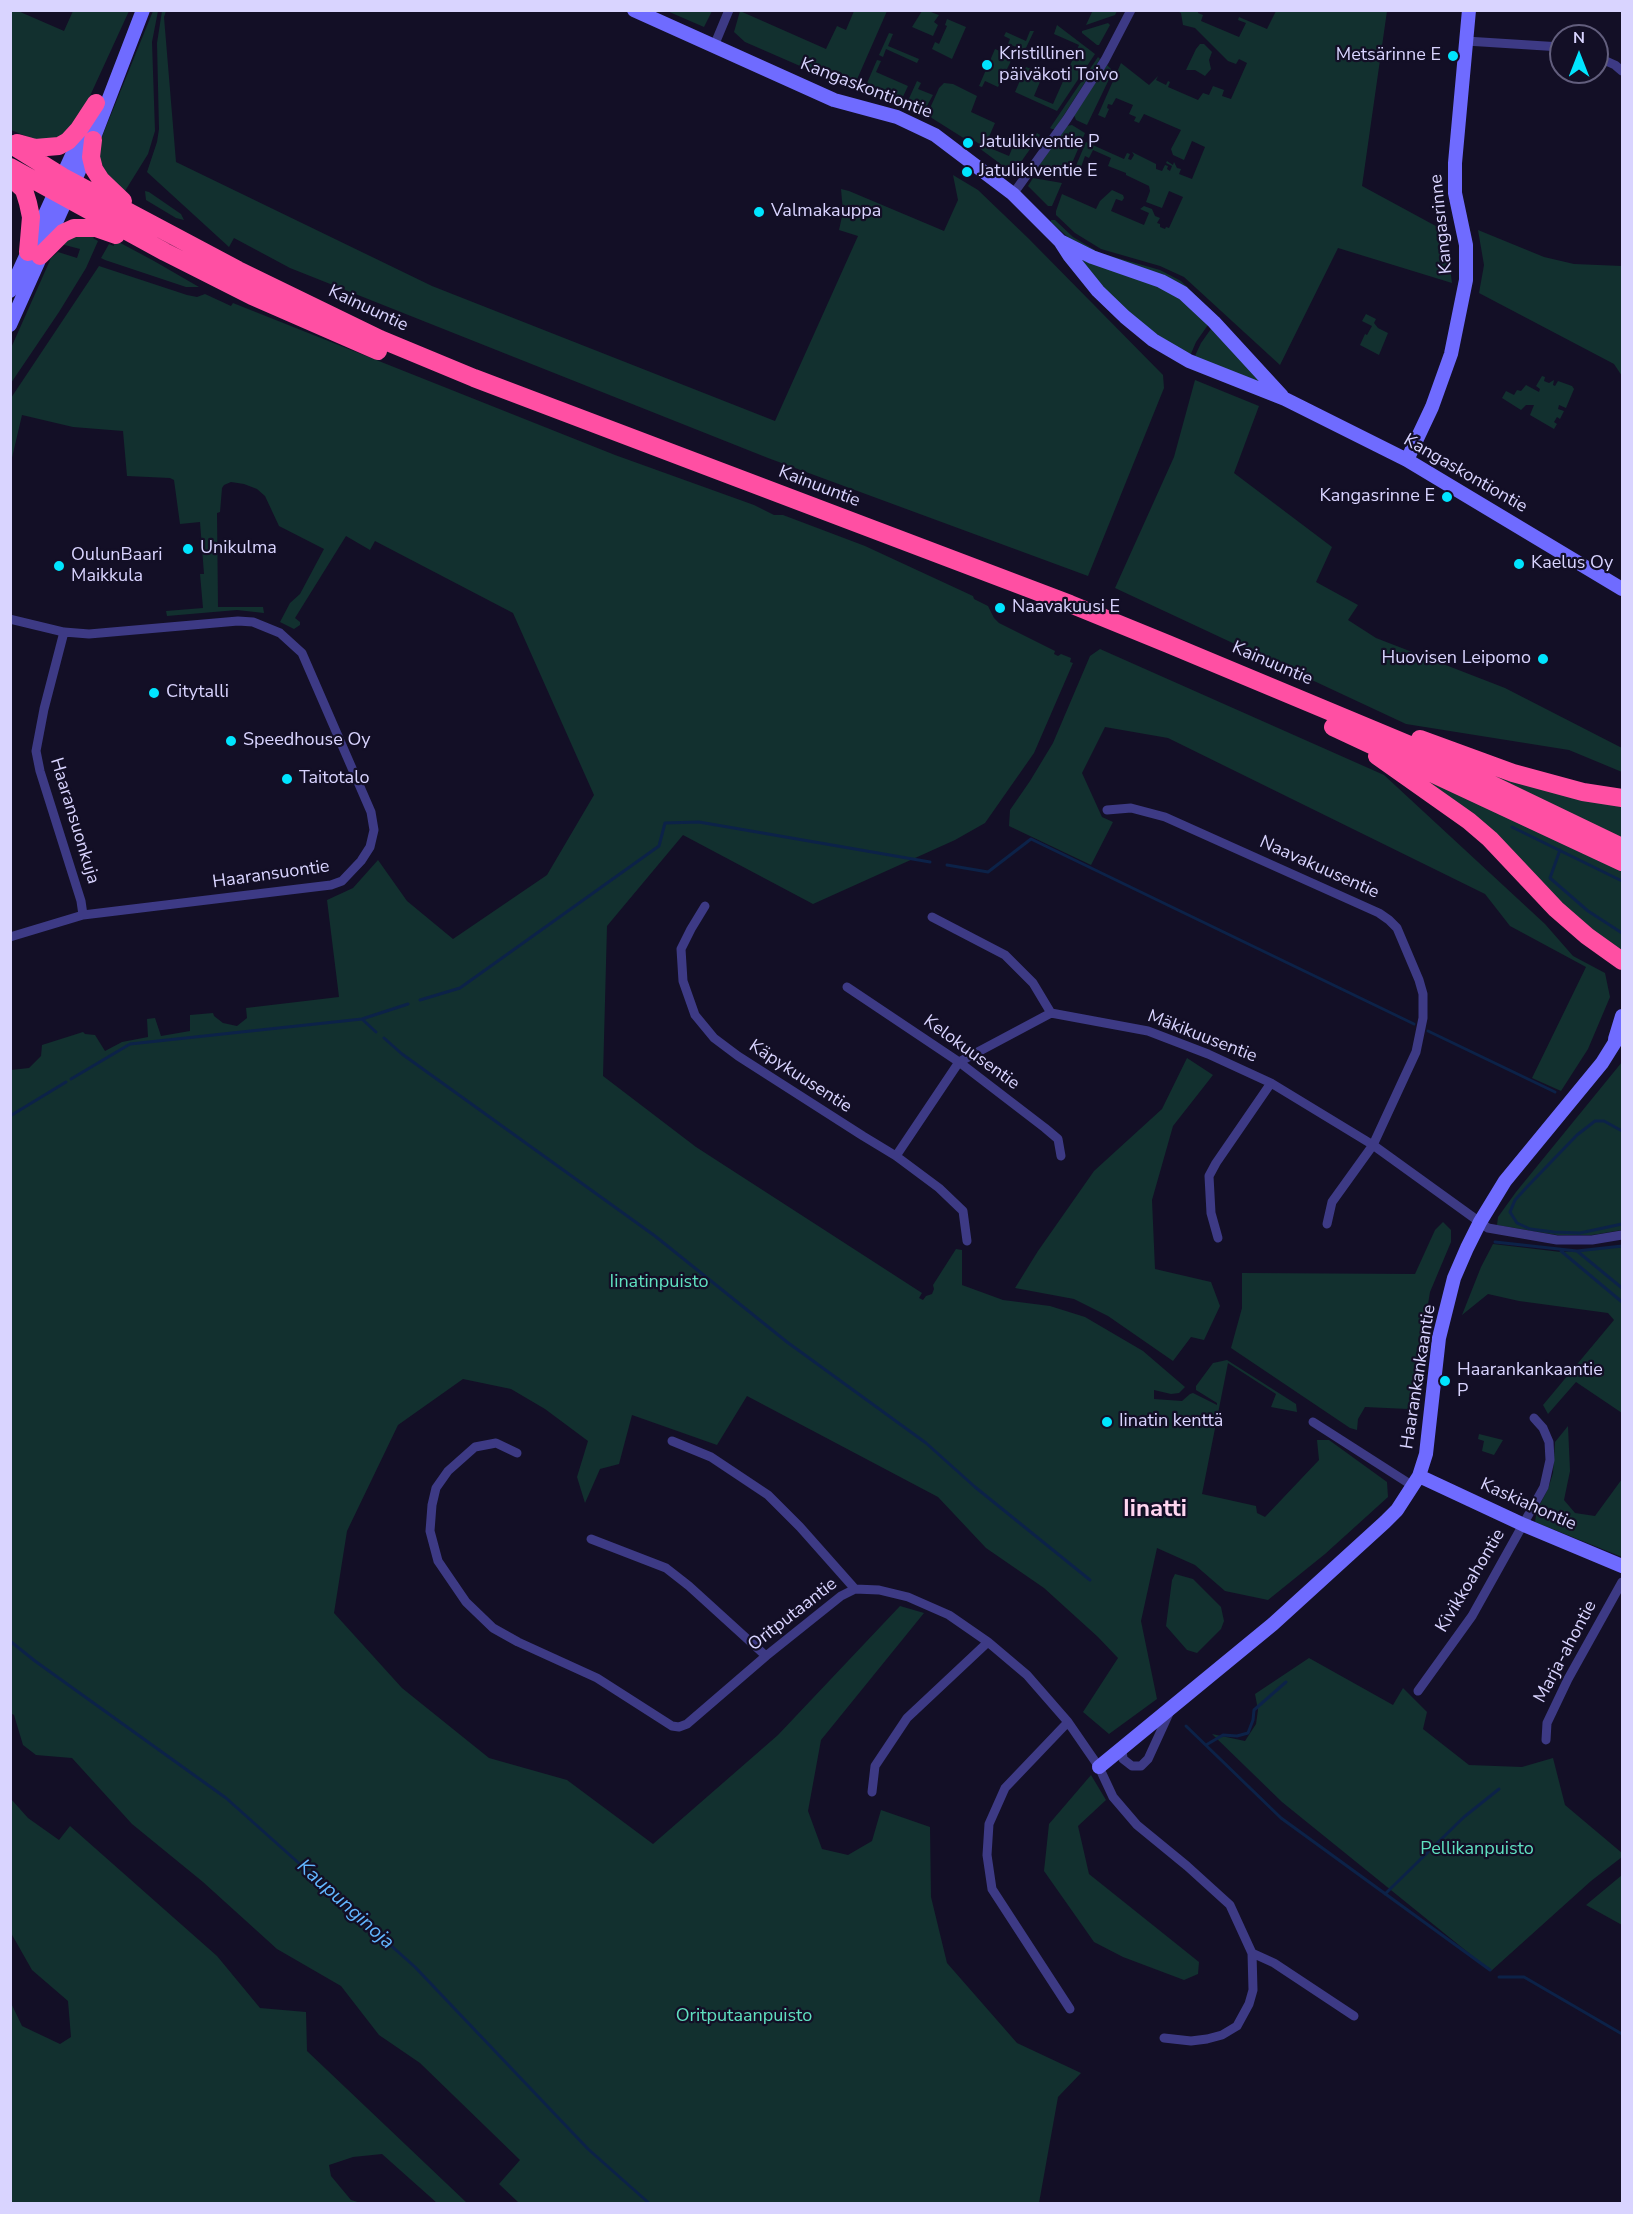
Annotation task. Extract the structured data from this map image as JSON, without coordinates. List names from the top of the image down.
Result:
{
  "streets": {
    "highway": ["Kainuuntie"],
    "street": [
      "Kangaskontiontie",
      "Kangasrinne",
      "Haaransuonkuja",
      "Naavakuusentie",
      "Haaransuontie",
      "Mäkikuusentie",
      "Kelokuusentie",
      "Käpykuusentie",
      "Haarankankaantie",
      "Kaskiahontie",
      "Kivikkoahontie",
      "Oritputaantie",
      "Marja-ahontie"
    ]
  },
  "crossings": [
    ["Kangaskontiontie", "Kangasrinne"],
    ["Haaransuonkuja", "Haaransuontie"],
    ["Naavakuusentie", "Mäkikuusentie"],
    ["Mäkikuusentie", "Haarankankaantie"],
    ["Haarankankaantie", "Kaskiahontie"],
    ["Haarankankaantie", "Oritputaantie"],
    ["Kaskiahontie", "Kivikkoahontie"]
  ],
  "districts": ["Iinatti"],
  "water": ["Kaupunginoja"],
  "parks": ["Iinatinpuisto", "Pellikanpuisto", "Oritputaanpuisto"],
  "places": [
    "Metsärinne E",
    "Kristillinen päiväkoti Toivo",
    "Jatulikiventie P",
    "Jatulikiventie E",
    "Valmakauppa",
    "Kangasrinne E",
    "Unikulma",
    "Kaelus Oy",
    "OulunBaari Maikkula",
    "Naavakuusi E",
    "Huovisen Leipomo",
    "Citytalli",
    "Speedhouse Oy",
    "Taitotalo",
    "Haarankankaantie P",
    "Iinatin kenttä"
  ],
  "north": "top"
}
